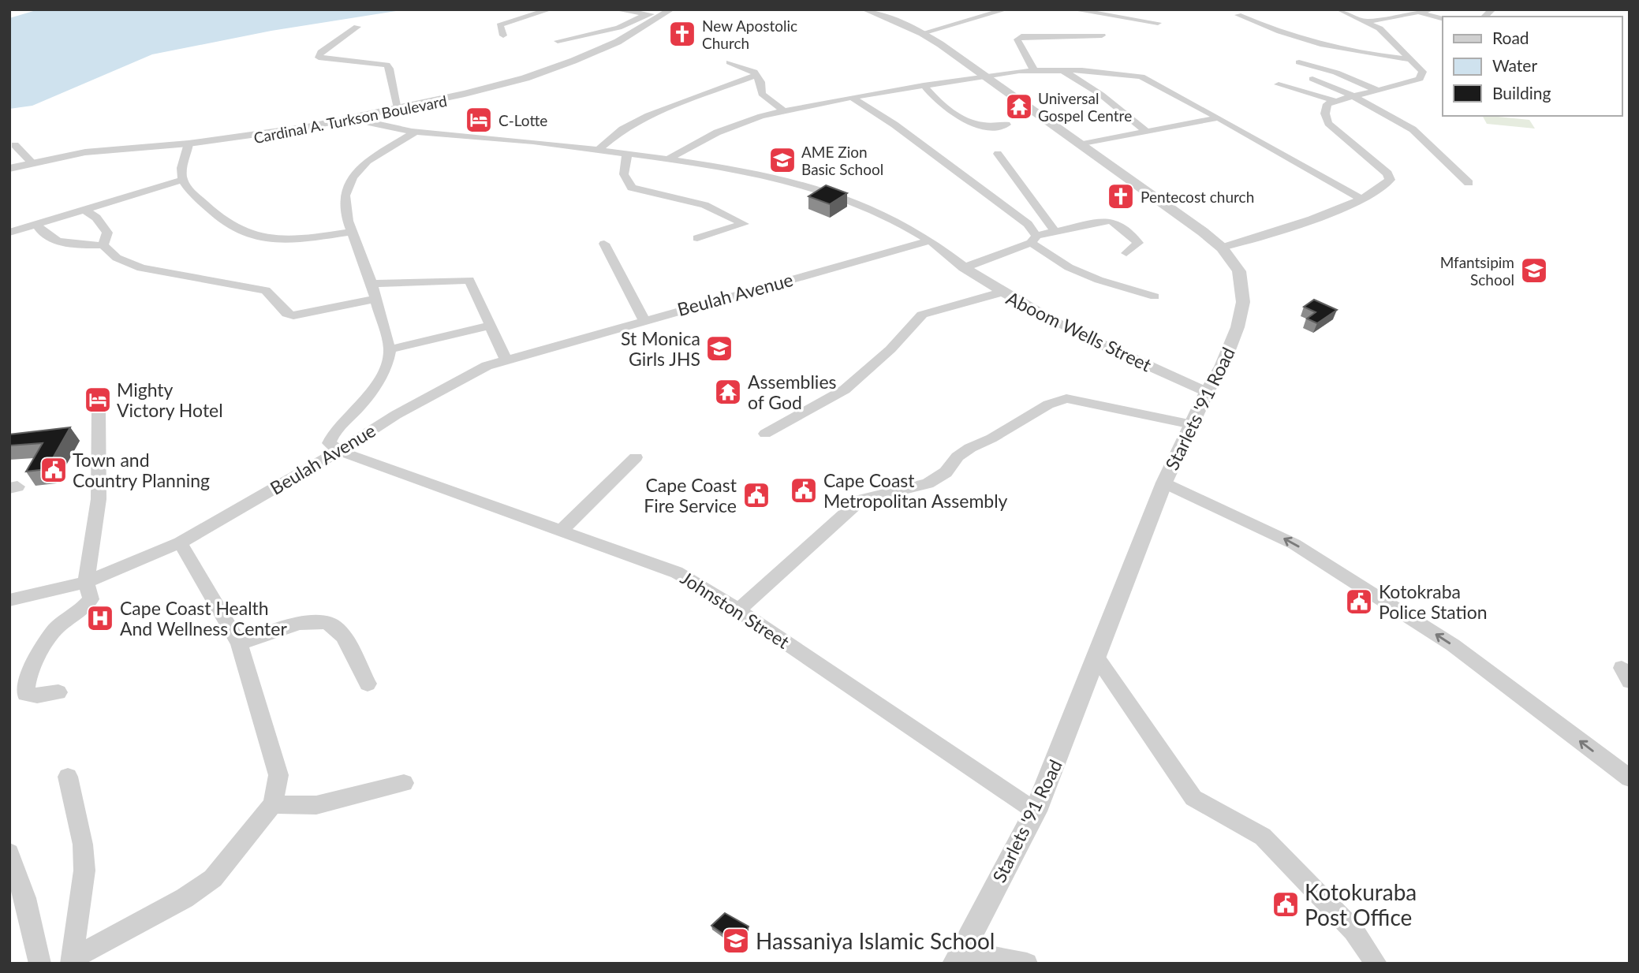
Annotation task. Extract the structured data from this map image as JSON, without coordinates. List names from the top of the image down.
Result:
{
  "streets": {
    "street": [
      "Cardinal A. Turkson Boulevard",
      "Beulah Avenue",
      "Aboom Wells Street",
      "Starlets '91 Road",
      "Johnston Street"
    ]
  },
  "crossings": [
    ["Beulah Avenue", "Aboom Wells Street"],
    ["Beulah Avenue", "Johnston Street"],
    ["Aboom Wells Street", "Starlets '91 Road"],
    ["Starlets '91 Road", "Johnston Street"]
  ],
  "places": {
    "church": ["New Apostolic Church", "Pentecost church"],
    "temple": ["Universal Gospel Centre", "Assemblies of God"],
    "hotel": ["C-Lotte", "Mighty Victory Hotel"],
    "school or university": [
      "AME Zion Basic School",
      "Mfantsipim School",
      "St Monica Girls JHS",
      "Hassaniya Islamic School"
    ],
    "public building": [
      "Town and Country Planning",
      "Cape Coast Metropolitan Assembly",
      "Cape Coast Fire Service",
      "Kotokraba Police Station",
      "Kotokuraba Post Office"
    ],
    "hospital": ["Cape Coast Health And Wellness Center"]
  },
  "legend": ["Road", "Water", "Building"]
}
